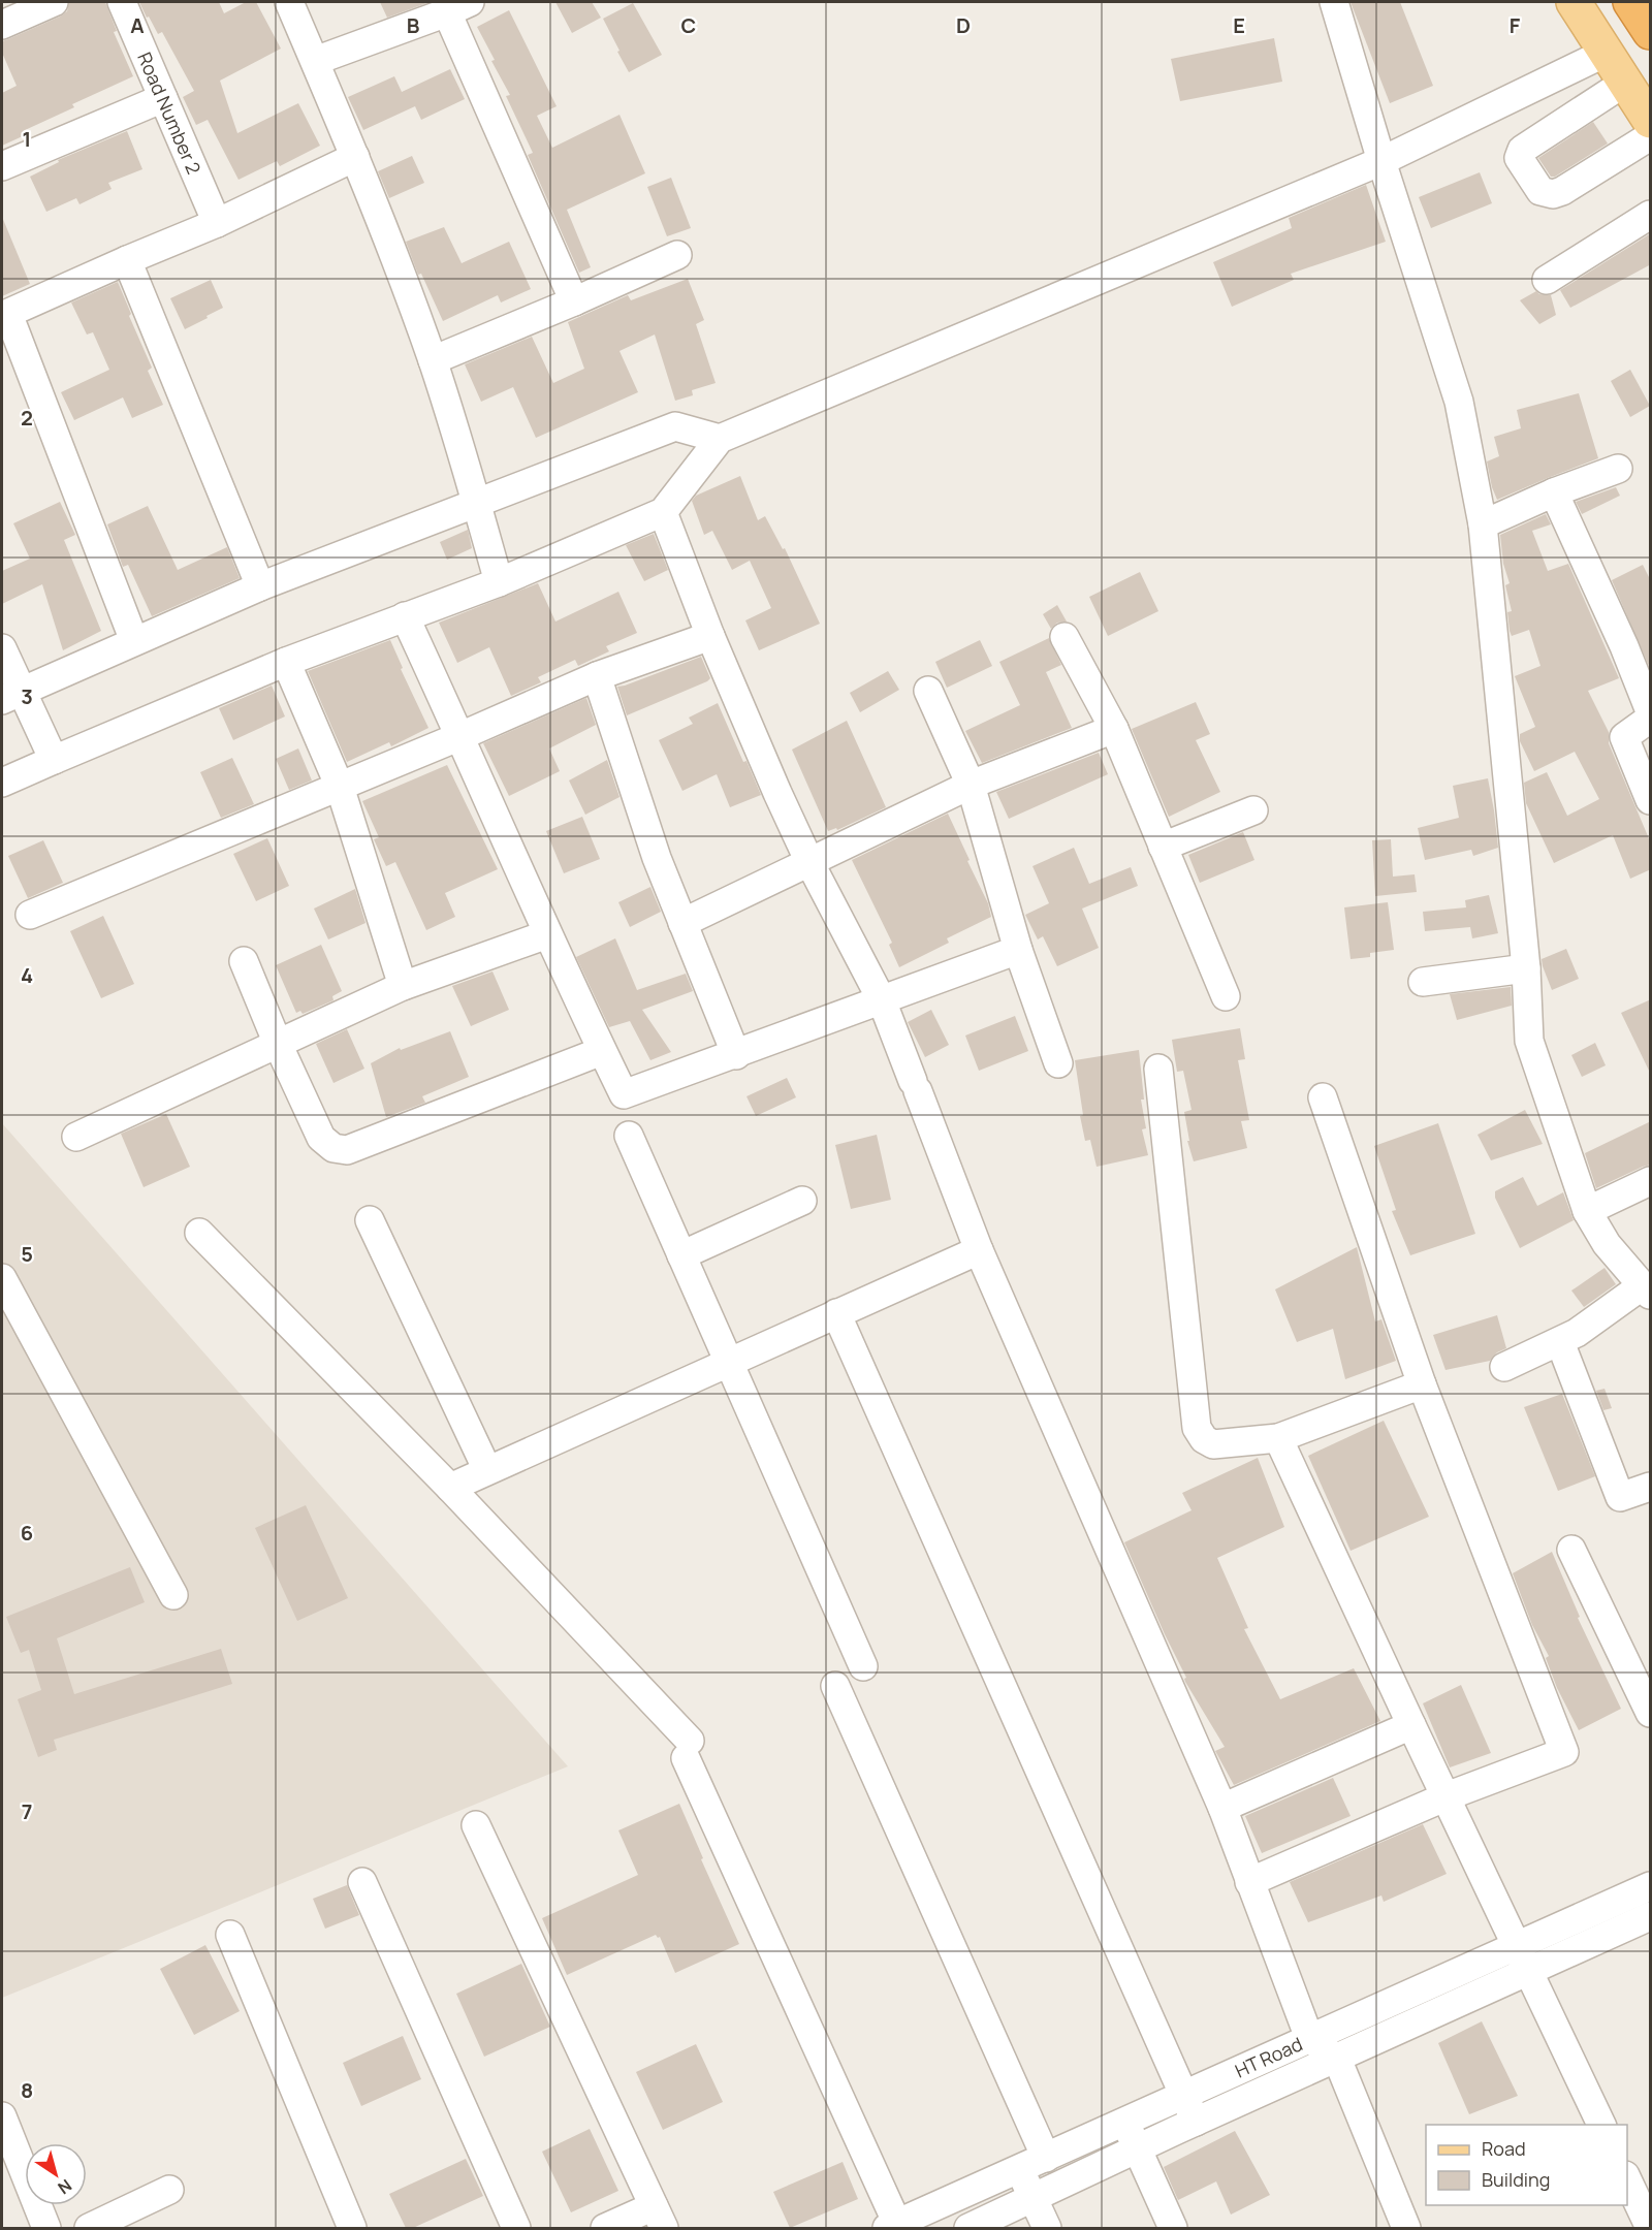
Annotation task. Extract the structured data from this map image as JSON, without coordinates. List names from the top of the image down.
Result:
{
  "streets": {
    "street": ["Road Number 2", "HT Road"]
  },
  "legend": ["Road", "Building"],
  "north": "bottom right",
  "grid": {
    "columns": [
      "A",
      "B",
      "C",
      "D",
      "E",
      "F"
    ],
    "rows": [
      "1",
      "2",
      "3",
      "4",
      "5",
      "6",
      "7",
      "8"
    ]
  }
}
